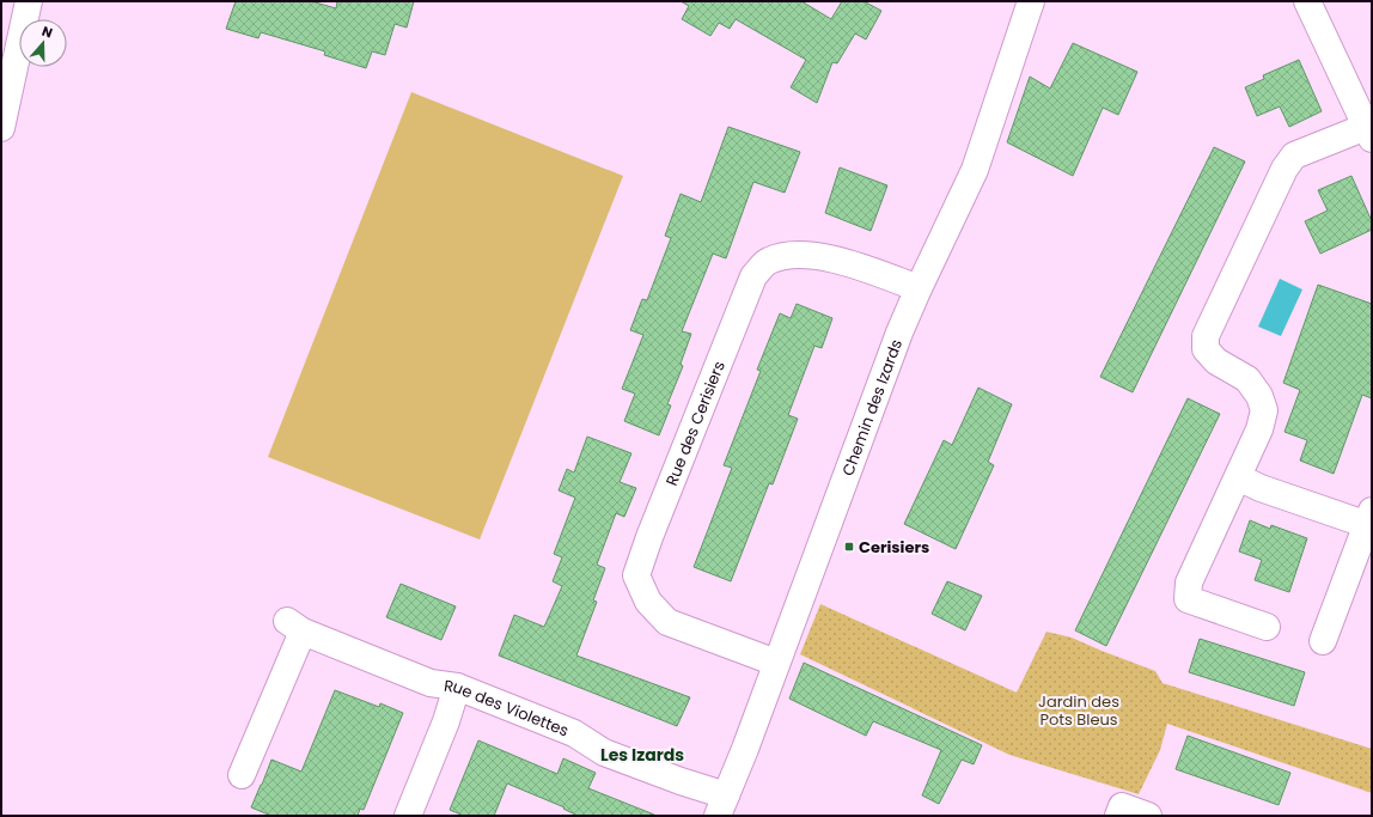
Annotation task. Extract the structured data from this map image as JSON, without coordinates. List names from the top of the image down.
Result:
{
  "streets": {
    "street": ["Chemin des Izards", "Rue des Cerisiers", "Rue des Violettes"]
  },
  "crossings": [
    ["Chemin des Izards", "Rue des Cerisiers"],
    ["Chemin des Izards", "Rue des Violettes"]
  ],
  "districts": ["Les Izards"],
  "parks": ["Jardin des Pots Bleus"],
  "places": {
    "transit": ["Cerisiers"]
  },
  "north": "top"
}
